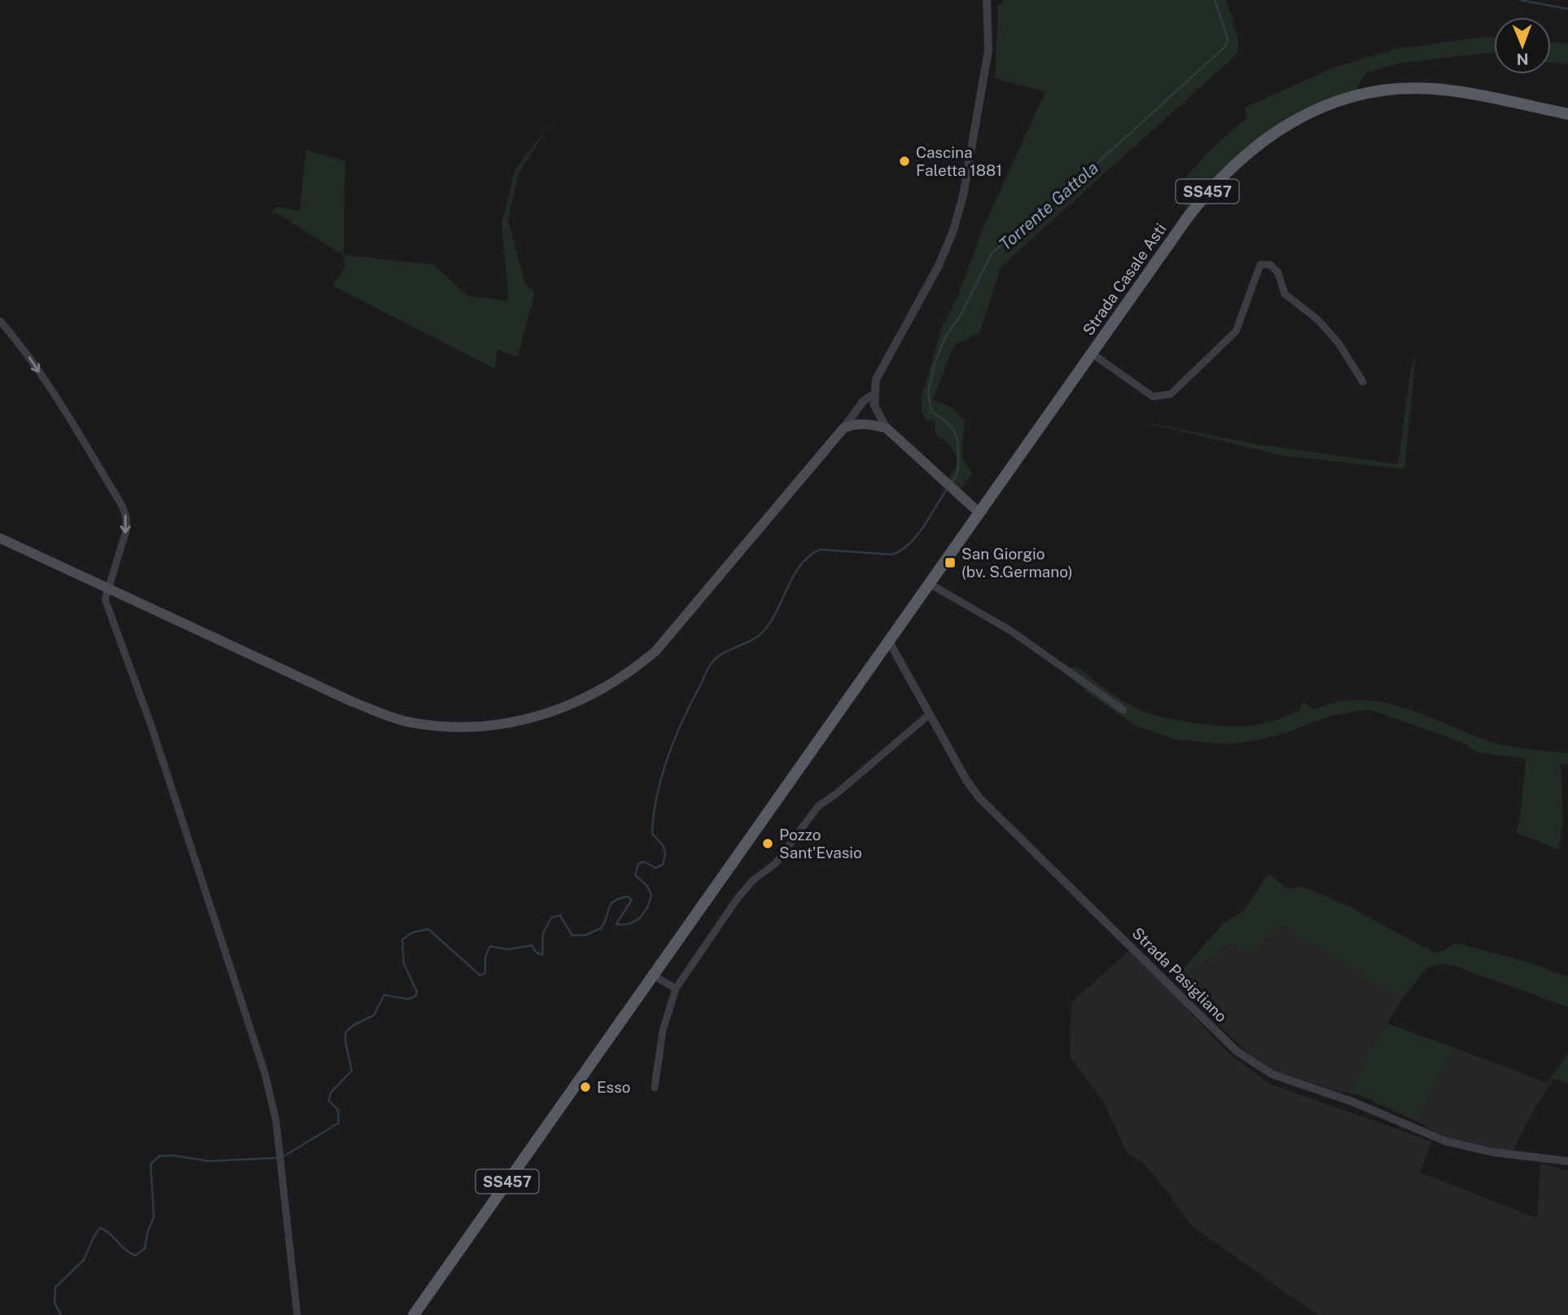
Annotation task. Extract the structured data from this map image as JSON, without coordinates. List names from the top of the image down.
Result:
{
  "streets": {
    "main road": ["SS457", "Strada Casale Asti"],
    "street": ["Strada Pasigliano"]
  },
  "crossings": [
    ["SS457", "Strada Casale Asti"],
    ["SS457", "Strada Pasigliano"]
  ],
  "water": ["Torrente Gattola"],
  "places": {
    "other": ["Cascina Faletta 1881", "Pozzo Sant'Evasio", "Esso"],
    "transit": ["San Giorgio (bv. S.Germano)"]
  },
  "north": "bottom"
}
